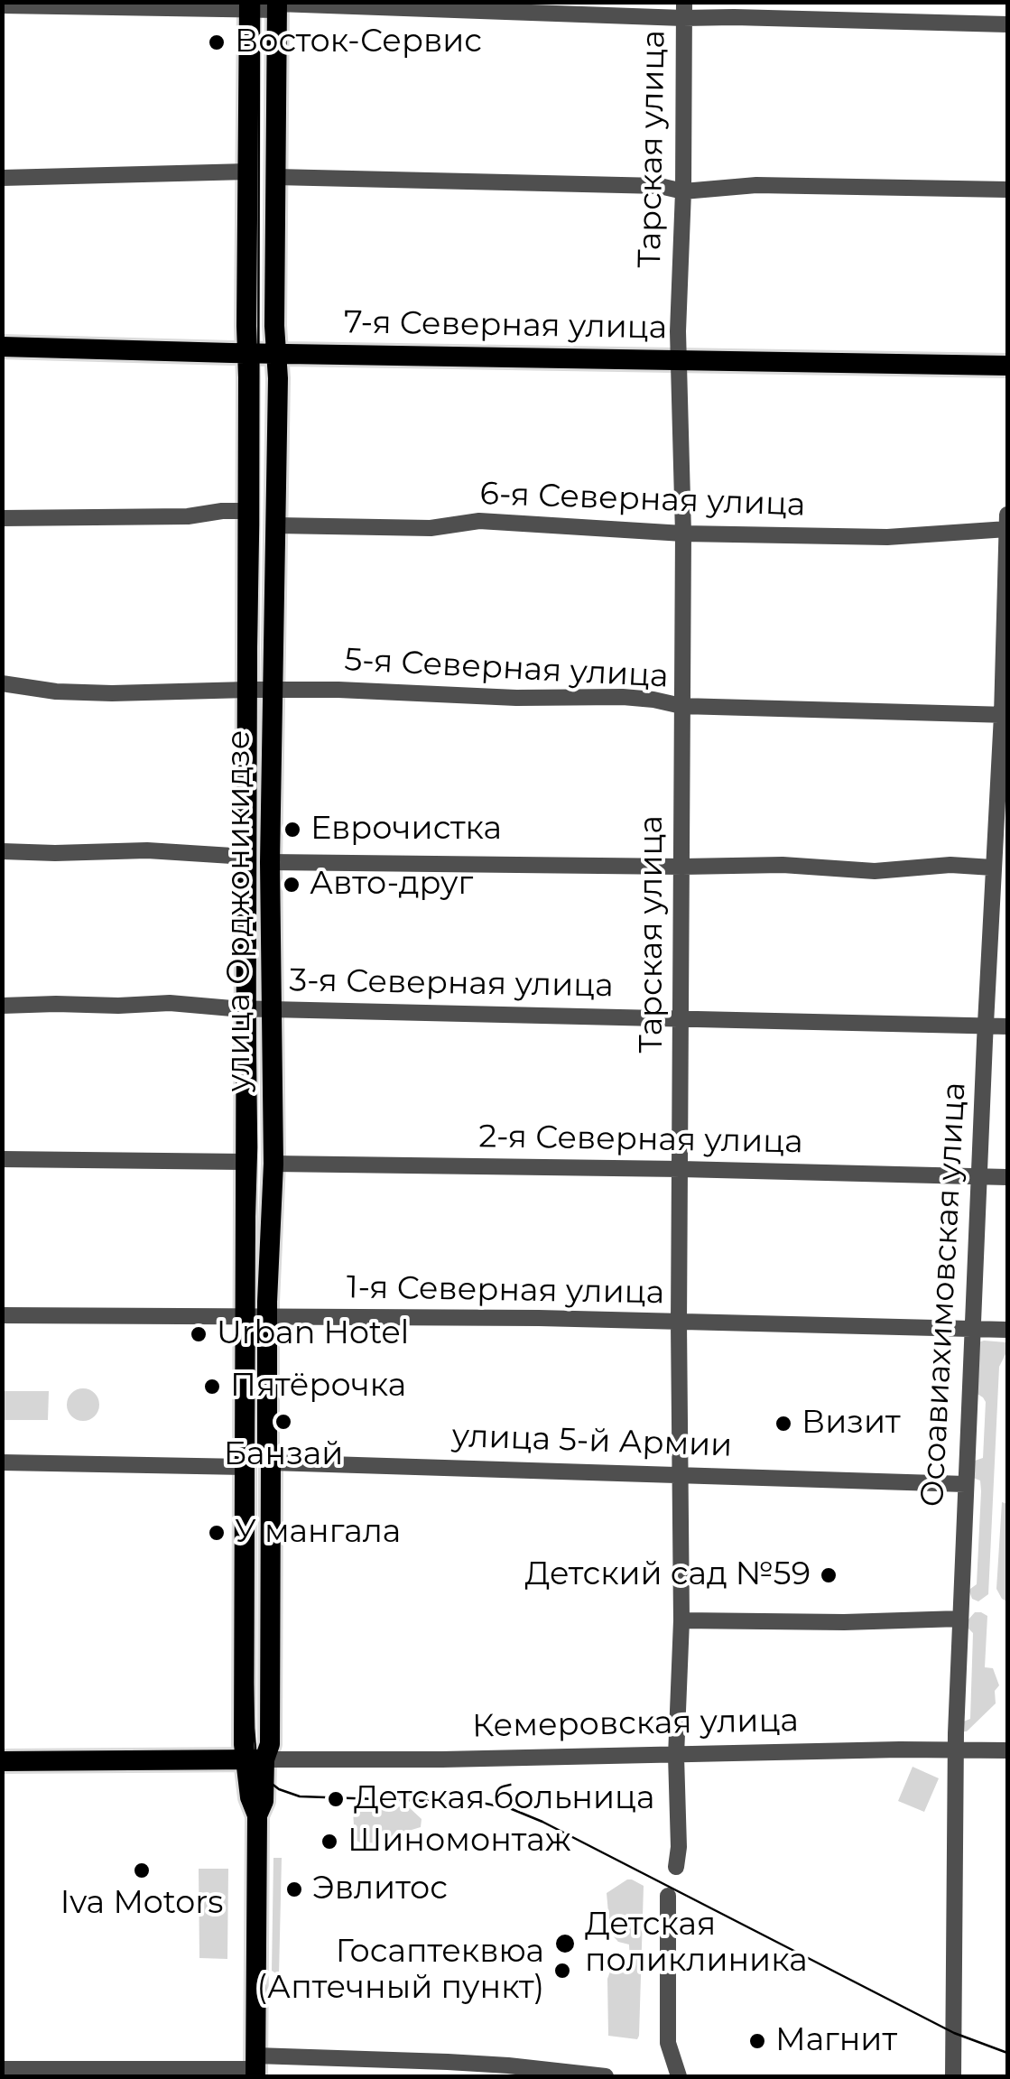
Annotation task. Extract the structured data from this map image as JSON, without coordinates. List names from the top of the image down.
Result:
{
  "streets": {
    "main road": ["7-я Северная улица", "улица Орджоникидзе", "Кемеровская улица"],
    "street": [
      "Тарская улица",
      "6-я Северная улица",
      "5-я Северная улица",
      "3-я Северная улица",
      "2-я Северная улица",
      "1-я Северная улица",
      "Осоавиахимовская улица",
      "улица 5-й Армии"
    ]
  },
  "crossings": [
    ["Тарская улица", "7-я Северная улица"],
    ["Тарская улица", "6-я Северная улица"],
    ["Тарская улица", "5-я Северная улица"],
    ["Тарская улица", "3-я Северная улица"],
    ["Тарская улица", "2-я Северная улица"],
    ["Тарская улица", "1-я Северная улица"],
    ["Тарская улица", "улица 5-й Армии"],
    ["Тарская улица", "Кемеровская улица"],
    ["7-я Северная улица", "улица Орджоникидзе"],
    ["6-я Северная улица", "улица Орджоникидзе"],
    ["6-я Северная улица", "Осоавиахимовская улица"],
    ["5-я Северная улица", "улица Орджоникидзе"],
    ["5-я Северная улица", "Осоавиахимовская улица"],
    ["улица Орджоникидзе", "3-я Северная улица"],
    ["улица Орджоникидзе", "2-я Северная улица"],
    ["улица Орджоникидзе", "1-я Северная улица"],
    ["улица Орджоникидзе", "улица 5-й Армии"],
    ["улица Орджоникидзе", "Кемеровская улица"],
    ["3-я Северная улица", "Осоавиахимовская улица"],
    ["2-я Северная улица", "Осоавиахимовская улица"],
    ["1-я Северная улица", "Осоавиахимовская улица"],
    ["Осоавиахимовская улица", "улица 5-й Армии"],
    ["Осоавиахимовская улица", "Кемеровская улица"]
  ],
  "places": [
    "Восток-Сервис",
    "Еврочистка",
    "Авто-друг",
    "Urban Hotel",
    "Пятёрочка",
    "Банзай",
    "Визит",
    "У мангала",
    "Детский сад №59",
    "Детская больница",
    "Шиномонтаж",
    "Iva Motors",
    "Эвлитос",
    "Детская поликлиника",
    "Госаптеквюа (Аптечный пункт)",
    "Магнит"
  ]
}
